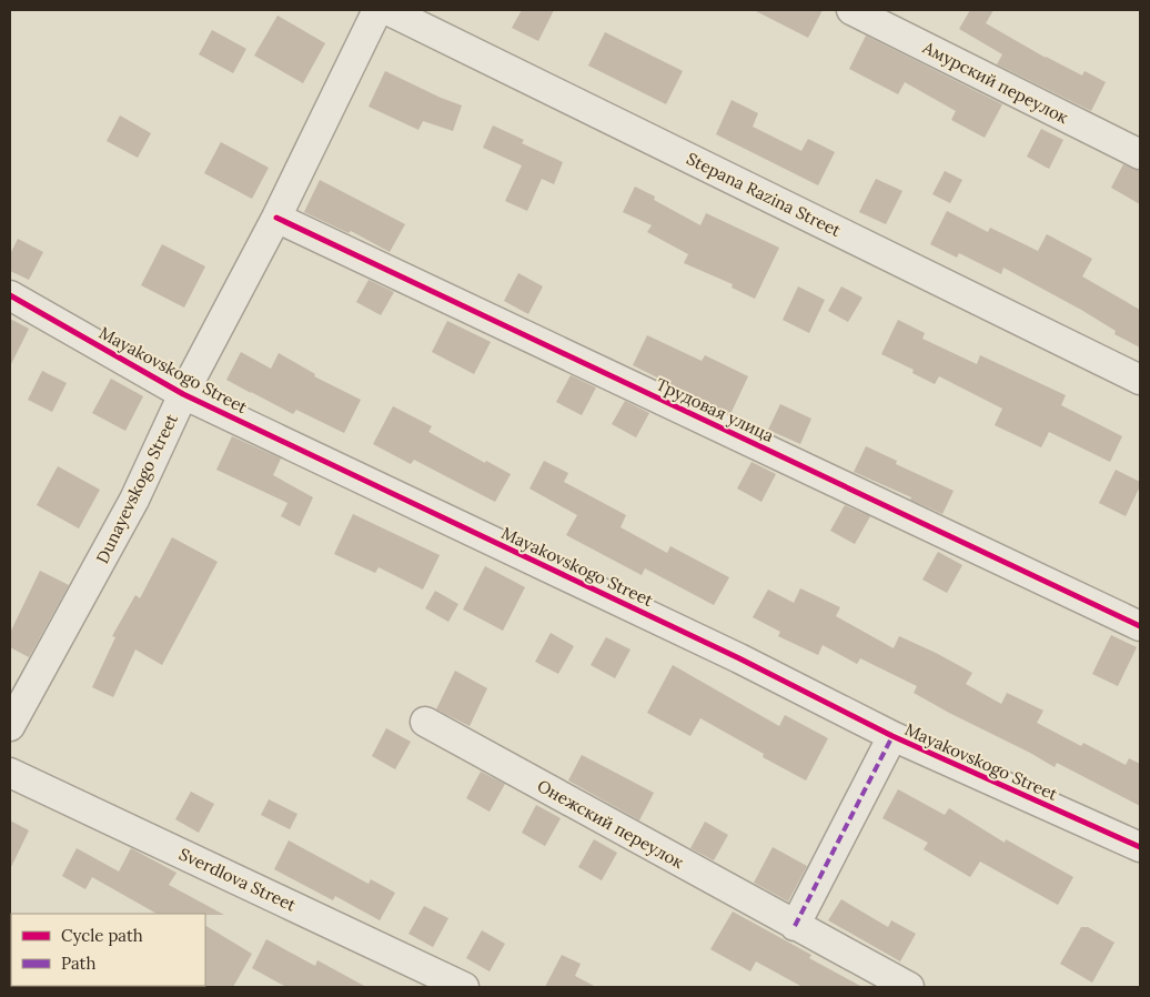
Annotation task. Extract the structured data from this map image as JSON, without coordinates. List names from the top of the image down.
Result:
{
  "streets": {
    "street": [
      "Амурский переулок",
      "Stepana Razina Street",
      "Mayakovskogo Street",
      "Трудовая улица",
      "Dunayevskogo Street",
      "Онежский переулок",
      "Sverdlova Street"
    ]
  },
  "crossings": [
    ["Mayakovskogo Street", "Dunayevskogo Street"],
    ["Трудовая улица", "Dunayevskogo Street"]
  ],
  "legend": ["Cycle path", "Path"]
}
